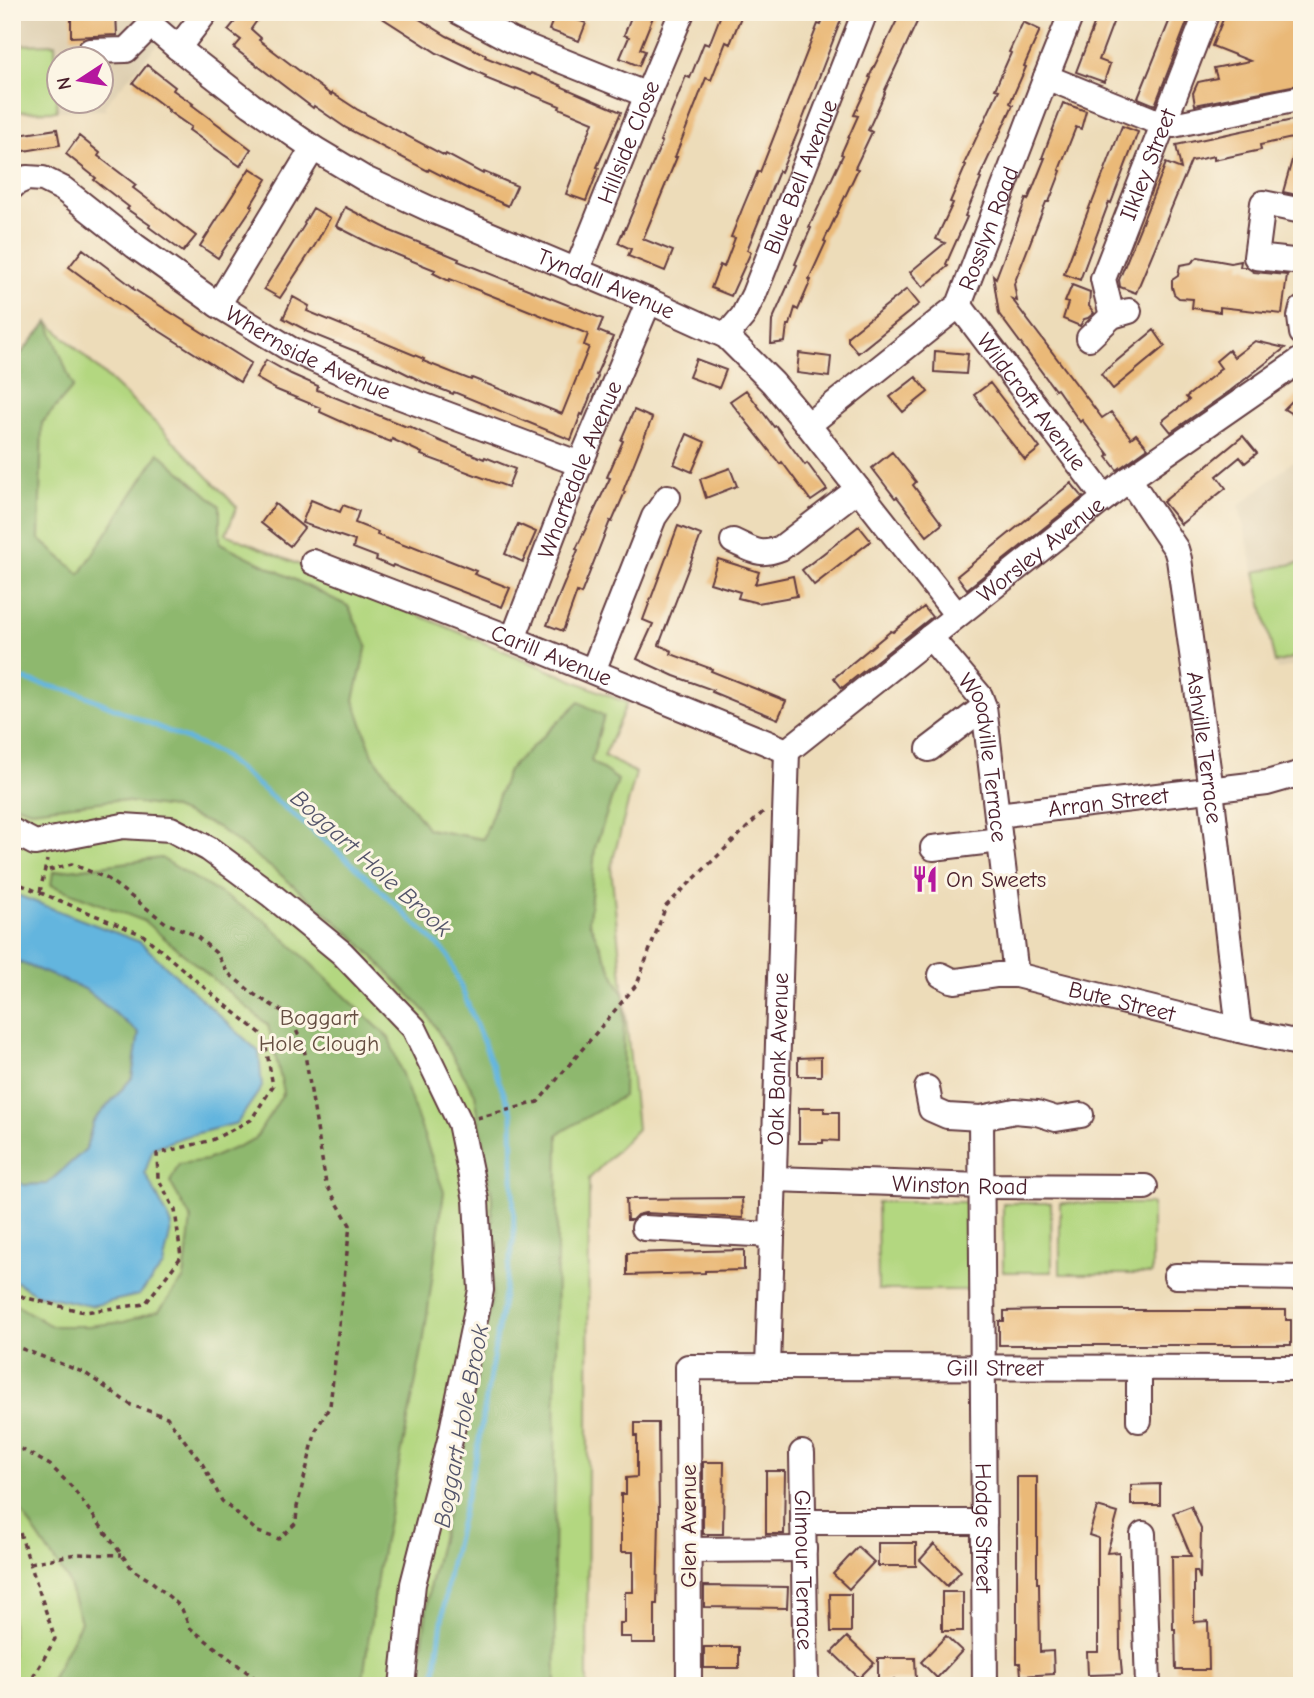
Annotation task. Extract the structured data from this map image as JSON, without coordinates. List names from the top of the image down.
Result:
{
  "streets": {
    "street": [
      "Hillside Close",
      "Ilkley Street",
      "Blue Bell Avenue",
      "Rosslyn Road",
      "Tyndall Avenue",
      "Whernside Avenue",
      "Wildcroft Avenue",
      "Wharfedale Avenue",
      "Worsley Avenue",
      "Carill Avenue",
      "Ashville Terrace",
      "Woodville Terrace",
      "Arran Street",
      "Bute Street",
      "Oak Bank Avenue",
      "Winston Road",
      "Gill Street",
      "Glen Avenue",
      "Hodge Street",
      "Gilmour Terrace"
    ]
  },
  "crossings": [
    ["Hillside Close", "Tyndall Avenue"],
    ["Blue Bell Avenue", "Tyndall Avenue"],
    ["Rosslyn Road", "Tyndall Avenue"],
    ["Rosslyn Road", "Wildcroft Avenue"],
    ["Tyndall Avenue", "Wharfedale Avenue"],
    ["Tyndall Avenue", "Worsley Avenue"],
    ["Whernside Avenue", "Wharfedale Avenue"],
    ["Wildcroft Avenue", "Worsley Avenue"],
    ["Wharfedale Avenue", "Carill Avenue"],
    ["Worsley Avenue", "Carill Avenue"],
    ["Worsley Avenue", "Ashville Terrace"],
    ["Worsley Avenue", "Woodville Terrace"],
    ["Worsley Avenue", "Oak Bank Avenue"],
    ["Carill Avenue", "Oak Bank Avenue"],
    ["Ashville Terrace", "Arran Street"],
    ["Ashville Terrace", "Bute Street"],
    ["Woodville Terrace", "Arran Street"],
    ["Woodville Terrace", "Bute Street"],
    ["Oak Bank Avenue", "Winston Road"],
    ["Oak Bank Avenue", "Gill Street"],
    ["Winston Road", "Hodge Street"],
    ["Gill Street", "Glen Avenue"],
    ["Gill Street", "Hodge Street"]
  ],
  "water": ["Boggart Hole Brook"],
  "parks": ["Boggart Hole Clough"],
  "places": {
    "restaurant": ["On Sweets"]
  },
  "north": "left"
}
